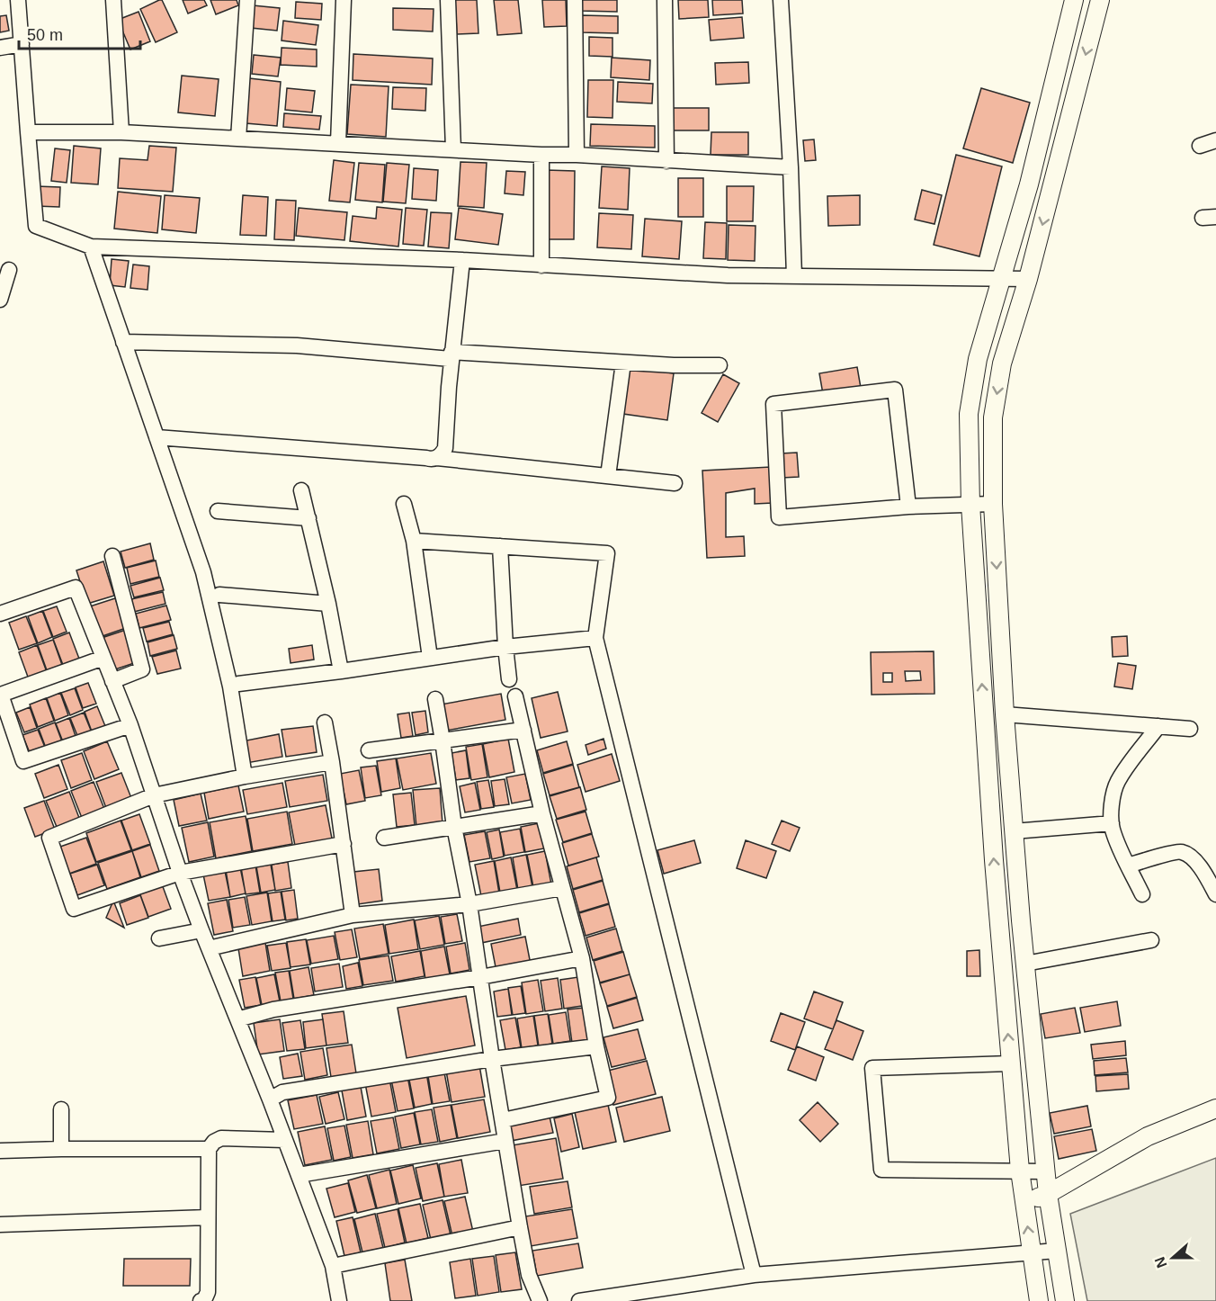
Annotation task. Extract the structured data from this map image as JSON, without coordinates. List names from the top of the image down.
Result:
{
  "scale_bar": "50 m",
  "north": "left"
}
